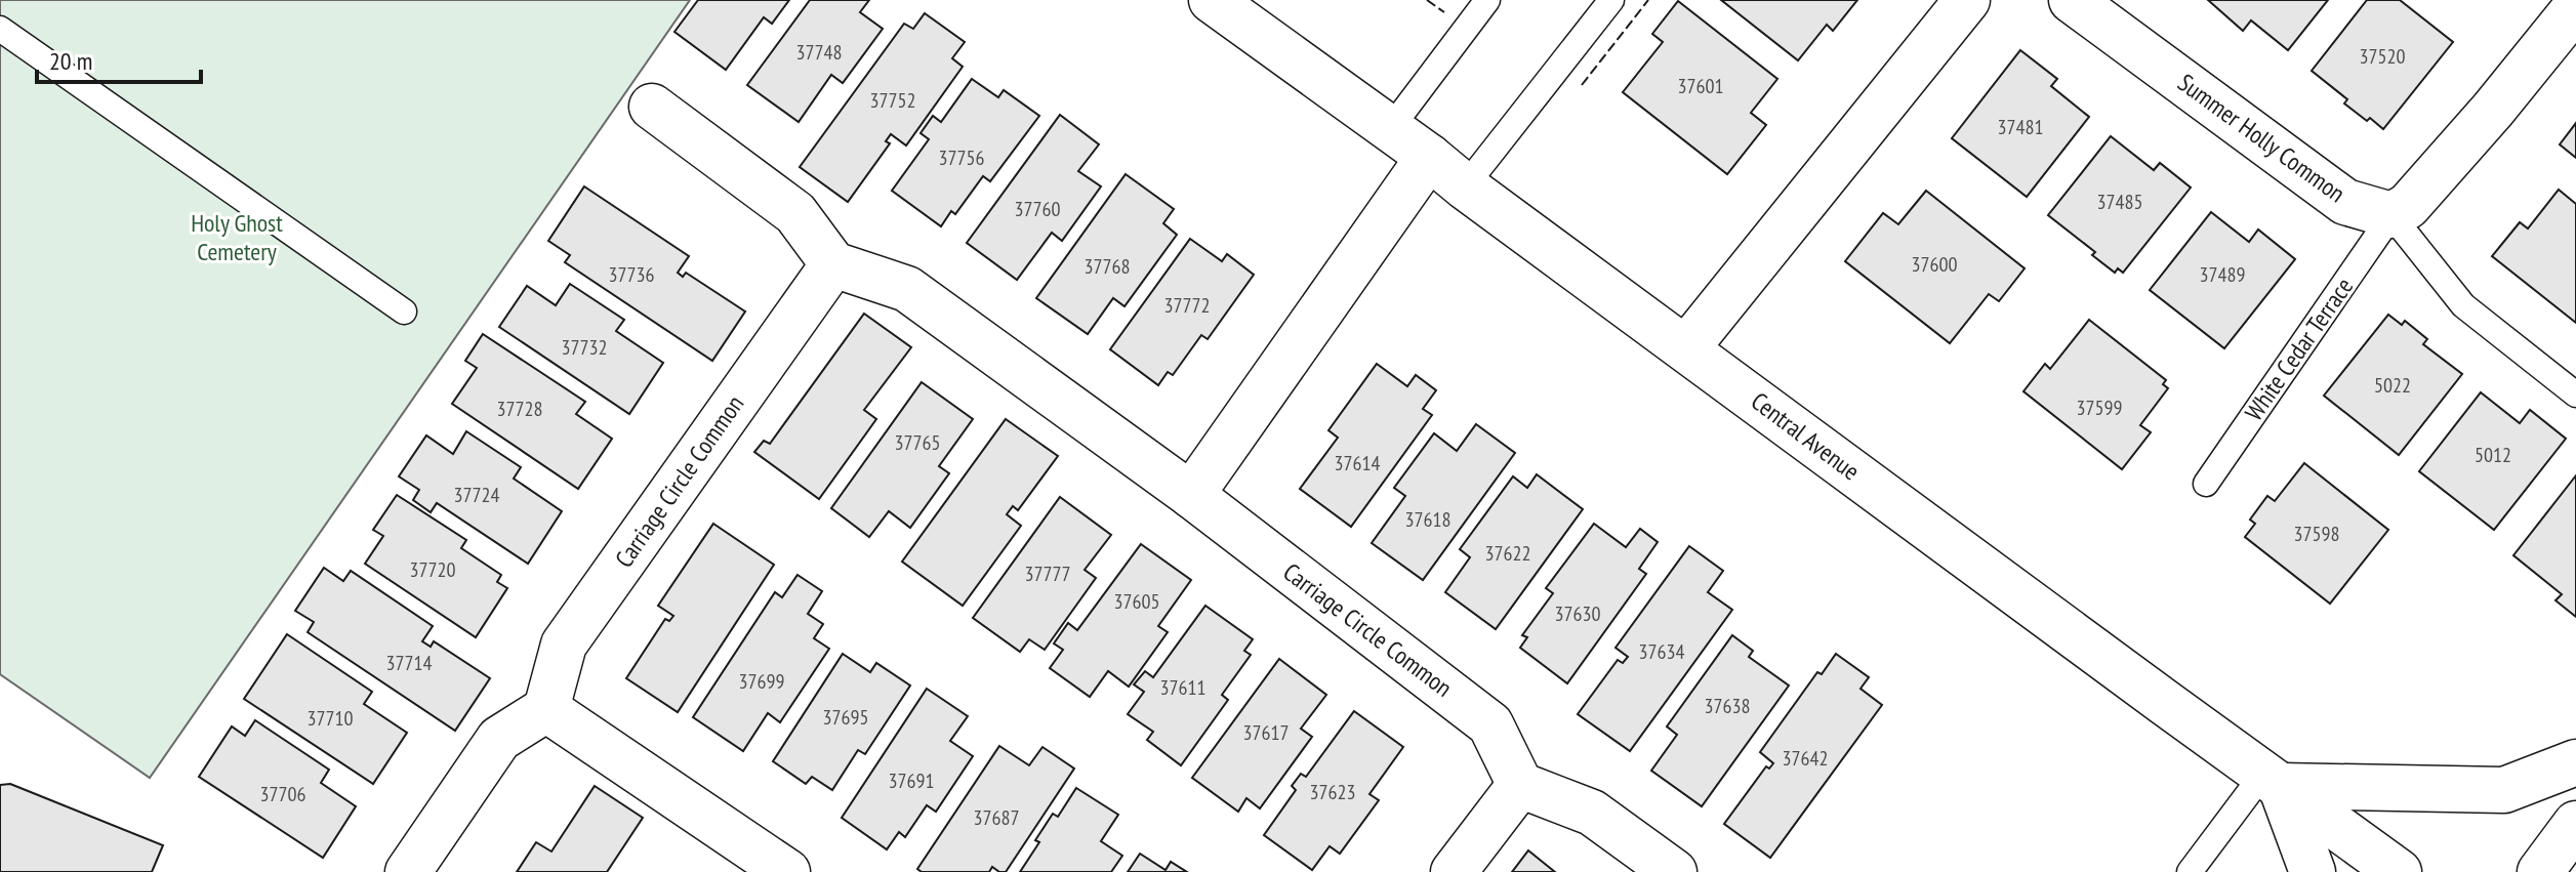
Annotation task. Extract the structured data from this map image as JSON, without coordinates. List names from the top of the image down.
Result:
{
  "streets": {
    "street": ["Summer Holly Common", "Central Avenue", "Carriage Circle Common"],
    "lane": ["White Cedar Terrace"]
  },
  "crossings": [
    ["Summer Holly Common", "White Cedar Terrace"]
  ],
  "parks": ["Holy Ghost Cemetery"],
  "house_numbers": [
    "37748",
    "37520",
    "37601",
    "37752",
    "37481",
    "37756",
    "37485",
    "37760",
    "37600",
    "37768",
    "37736",
    "37489",
    "37772",
    "37732",
    "5022",
    "37599",
    "37728",
    "37765",
    "5012",
    "37614",
    "37724",
    "37618",
    "37598",
    "37622",
    "37720",
    "37777",
    "37605",
    "37630",
    "37634",
    "37714",
    "37699",
    "37611",
    "37638",
    "37695",
    "37710",
    "37617",
    "37642",
    "37691",
    "37623",
    "37706",
    "37687"
  ],
  "scale_bar": "20 m"
}
